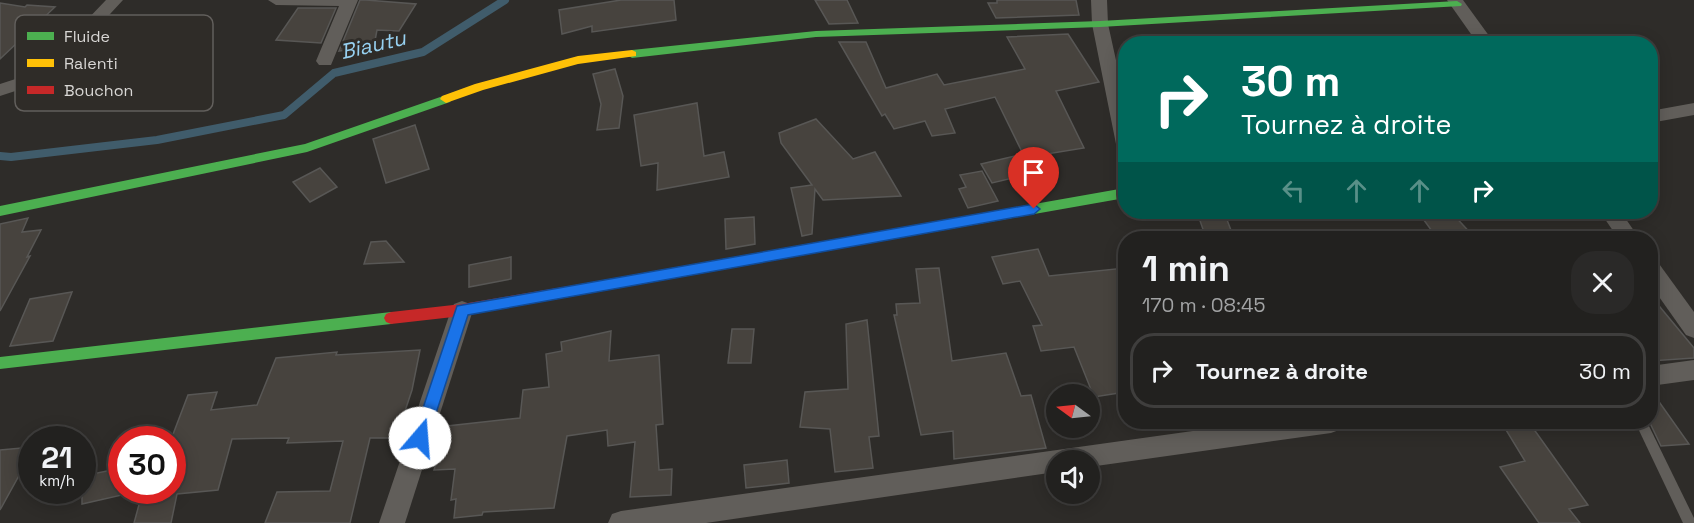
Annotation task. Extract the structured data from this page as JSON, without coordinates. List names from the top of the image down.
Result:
{
  "water": ["Biautu"],
  "legend": ["Fluide", "Ralenti", "Bouchon"],
  "north": "left",
  "page": {
    "turn": ["30 m", "Tournez à droite"],
    "heading": ["1 min", "170 m · 08:45"],
    "list": [
      {
        "name": "Tournez à droite",
        "value": "30 m"
      }
    ],
    "speed": "21 km/h",
    "limit": "30"
  }
}
